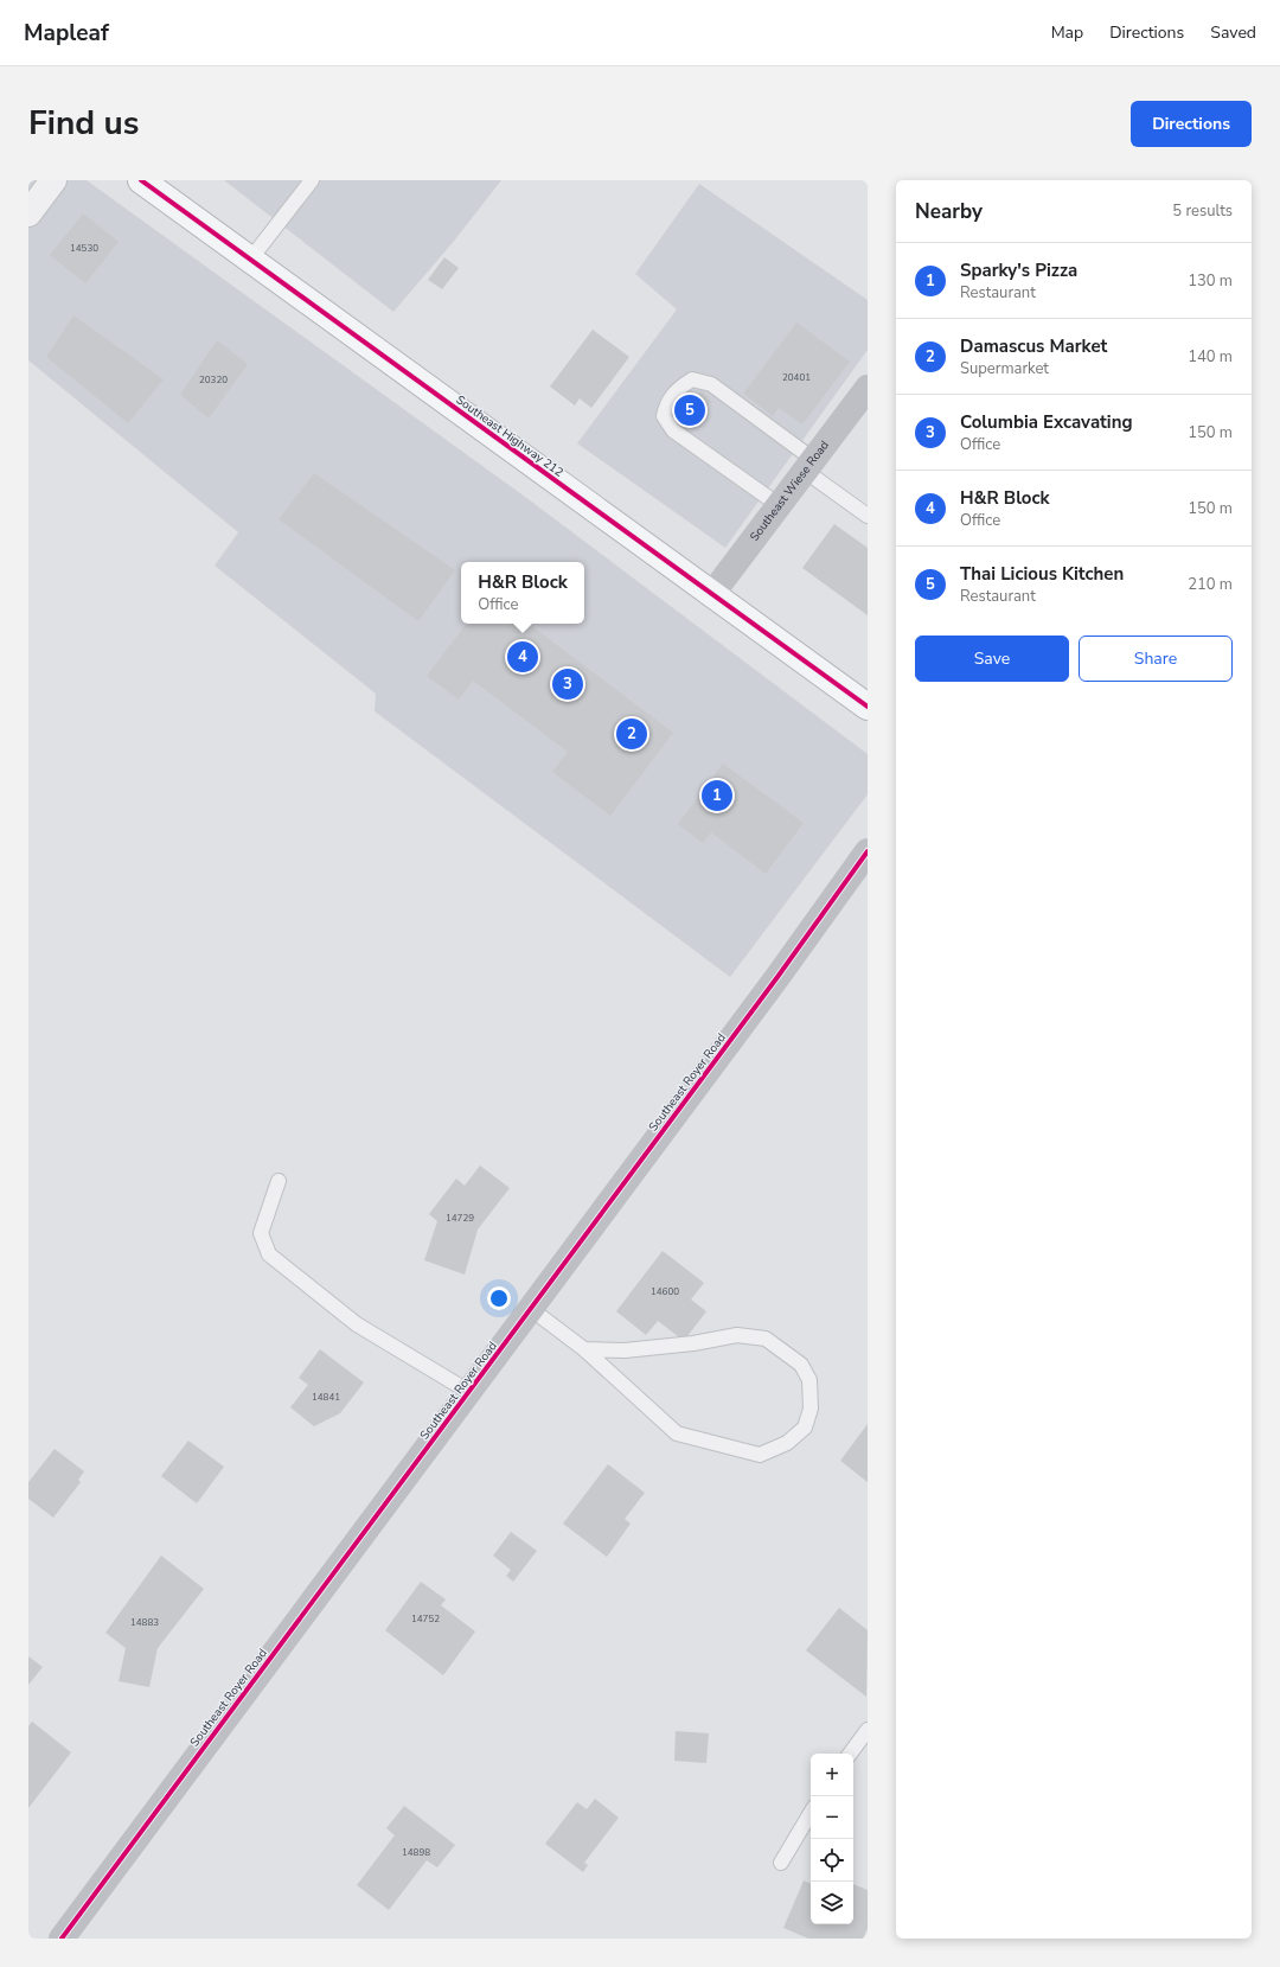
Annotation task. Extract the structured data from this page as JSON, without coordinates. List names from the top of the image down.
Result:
{
  "streets": {
    "highway": ["Southeast Highway 212"],
    "street": ["Southeast Wiese Road", "Southeast Royer Road"]
  },
  "crossings": [
    ["Southeast Highway 212", "Southeast Wiese Road"]
  ],
  "house_numbers": [
    "14530",
    "20401",
    "20320",
    "14729",
    "14600",
    "14841",
    "14752",
    "14883",
    "14898"
  ],
  "page": {
    "header": "Mapleaf",
    "nav": ["Map", "Directions", "Saved"],
    "title": "Find us",
    "buttons": [
      "Directions",
      ["Save", "Share"]
    ],
    "heading": ["Nearby", "5 results"],
    "list": [
      {
        "mark": "1",
        "name": "Sparky's Pizza",
        "note": "Restaurant",
        "value": "130 m"
      },
      {
        "mark": "2",
        "name": "Damascus Market",
        "note": "Supermarket",
        "value": "140 m"
      },
      {
        "mark": "3",
        "name": "Columbia Excavating",
        "note": "Office",
        "value": "150 m"
      },
      {
        "mark": "4",
        "name": "H&R Block",
        "note": "Office",
        "value": "150 m"
      },
      {
        "mark": "5",
        "name": "Thai Licious Kitchen",
        "note": "Restaurant",
        "value": "210 m"
      }
    ],
    "pins": [
      "5",
      "4",
      "3",
      "2",
      "1"
    ],
    "popup": ["H&R Block", "Office"],
    "map_buttons": ["+", "−"]
  }
}
